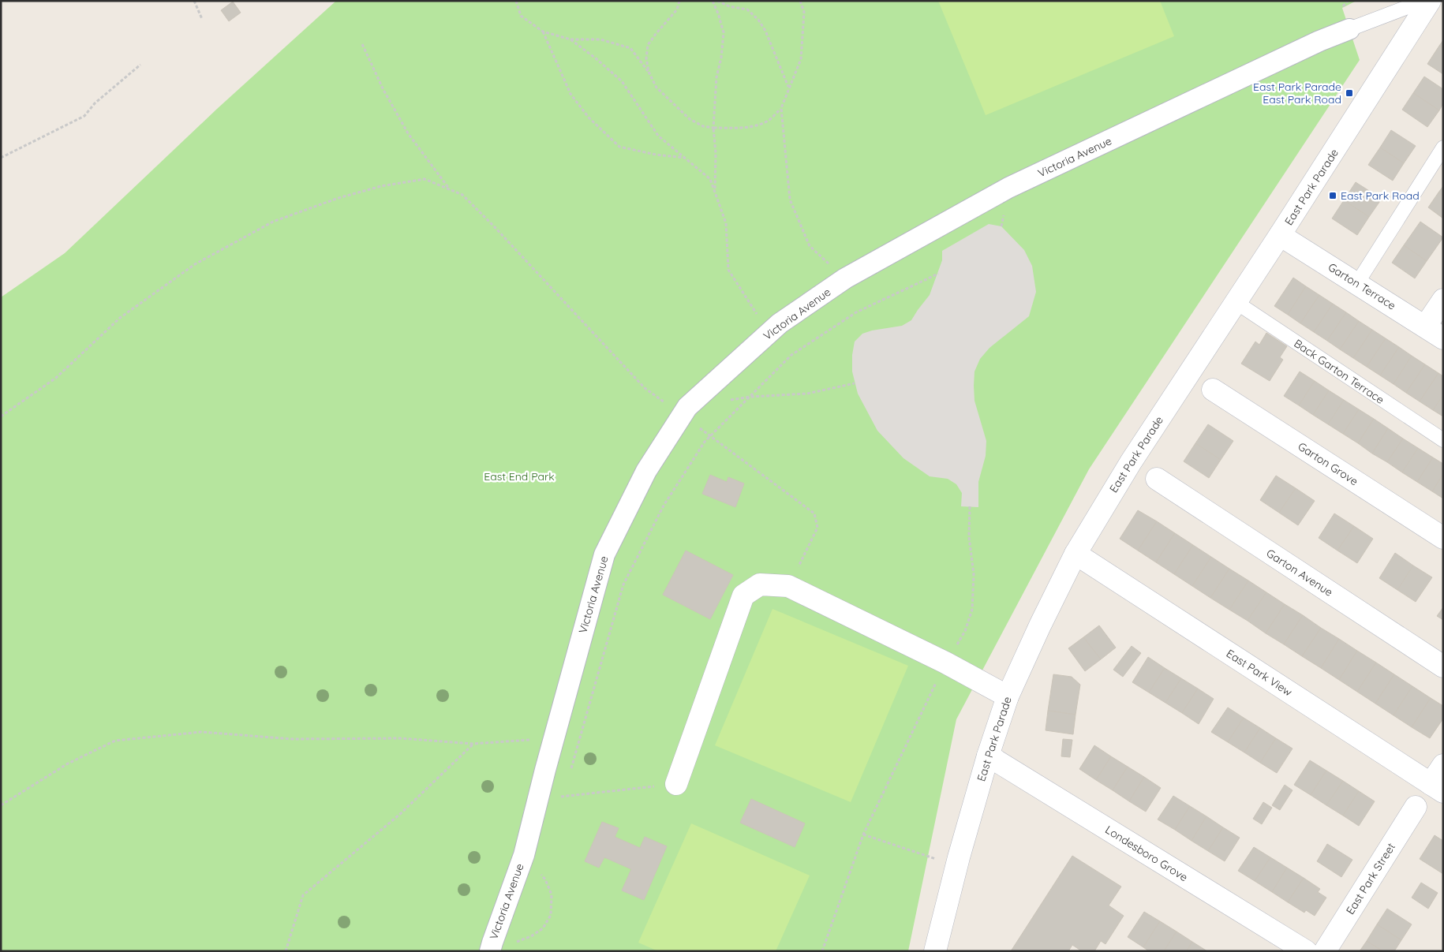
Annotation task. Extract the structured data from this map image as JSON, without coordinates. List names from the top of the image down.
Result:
{
  "streets": {
    "street": [
      "Victoria Avenue",
      "East Park Parade",
      "Garton Terrace",
      "Garton Grove",
      "Garton Avenue",
      "East Park View",
      "Londesboro Grove",
      "East Park Street"
    ],
    "lane": ["Back Garton Terrace"]
  },
  "crossings": [
    ["East Park Parade", "Garton Terrace"],
    ["East Park Parade", "Back Garton Terrace"],
    ["East Park Parade", "East Park View"],
    ["East Park Parade", "Londesboro Grove"]
  ],
  "parks": ["East End Park"],
  "places": {
    "transit": ["East Park Parade East Park Road", "East Park Road"]
  }
}
